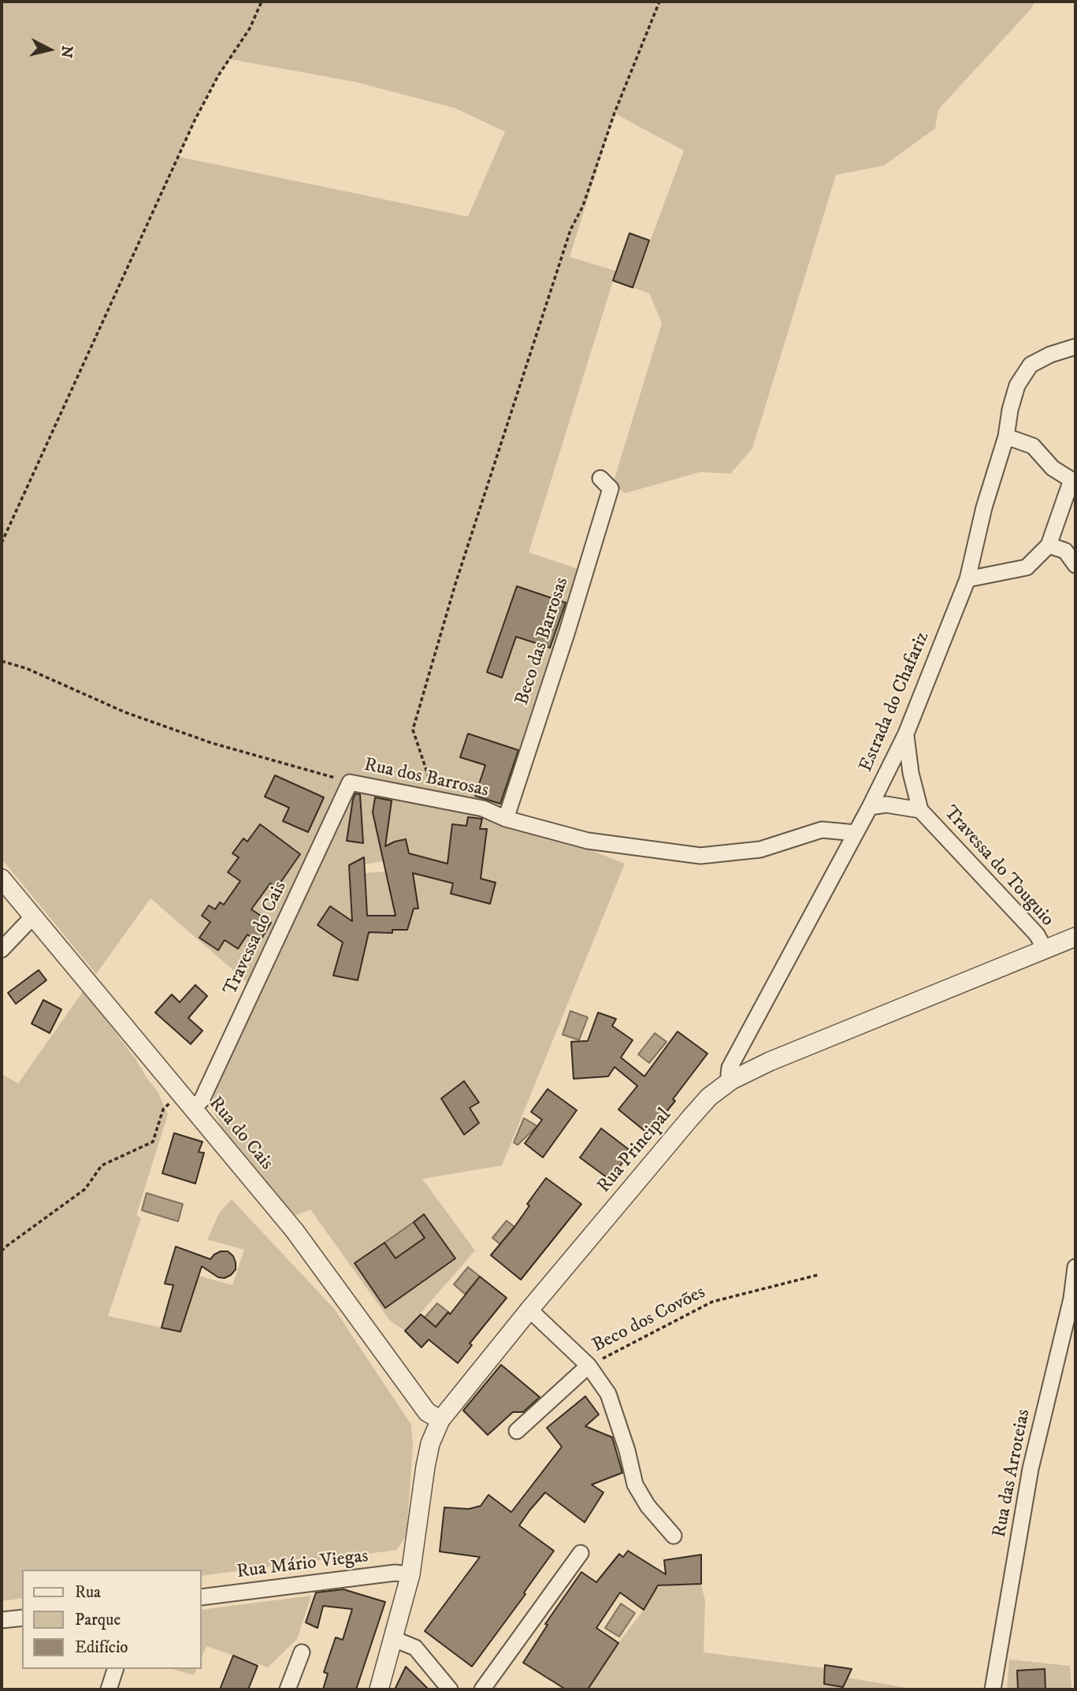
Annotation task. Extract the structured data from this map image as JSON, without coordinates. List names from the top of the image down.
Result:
{
  "streets": {
    "street": [
      "Beco das Barrosas",
      "Estrada do Chafariz",
      "Rua dos Barrosas",
      "Travessa do Touguio",
      "Travessa do Cais",
      "Rua do Cais",
      "Rua Principal",
      "Rua das Arroteias",
      "Rua Mário Viegas"
    ],
    "path": ["Beco dos Covões"]
  },
  "crossings": [
    ["Beco das Barrosas", "Rua dos Barrosas"],
    ["Estrada do Chafariz", "Rua dos Barrosas"],
    ["Estrada do Chafariz", "Travessa do Touguio"],
    ["Estrada do Chafariz", "Rua Principal"],
    ["Rua dos Barrosas", "Travessa do Cais"],
    ["Travessa do Touguio", "Rua Principal"],
    ["Travessa do Cais", "Rua do Cais"],
    ["Rua do Cais", "Rua Principal"],
    ["Rua Principal", "Rua Mário Viegas"]
  ],
  "legend": ["Rua", "Parque", "Edifício"],
  "north": "right"
}
